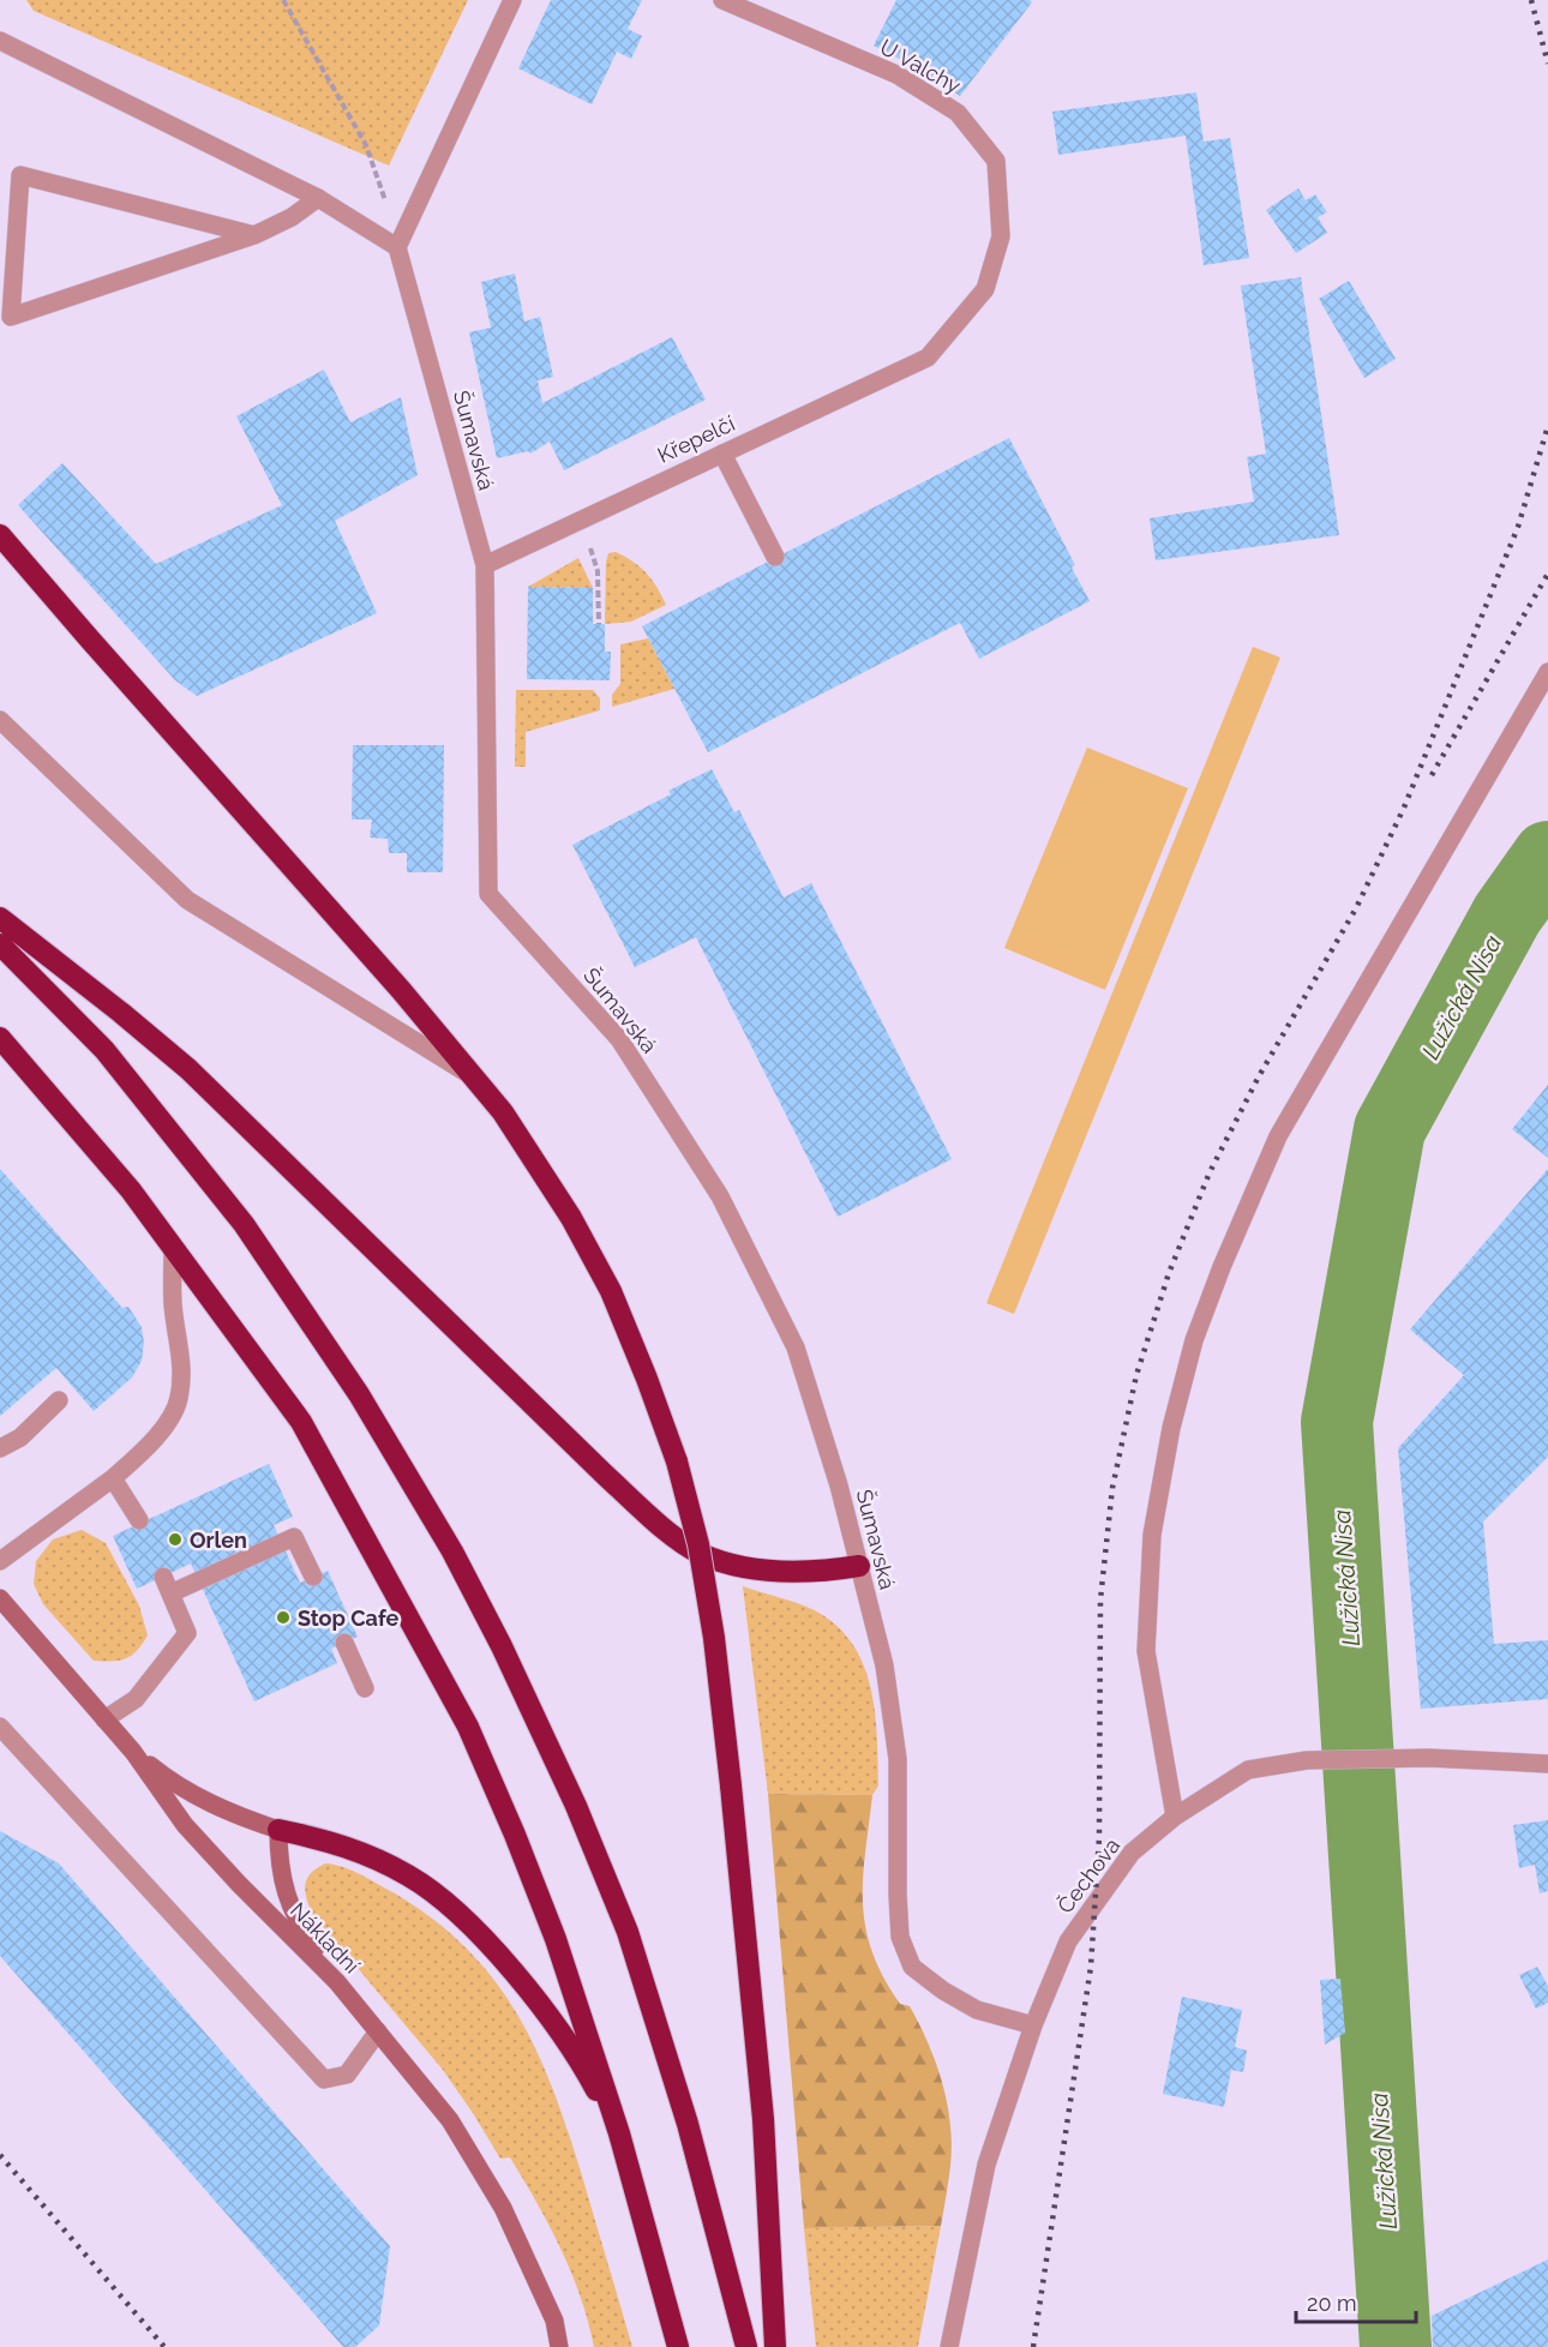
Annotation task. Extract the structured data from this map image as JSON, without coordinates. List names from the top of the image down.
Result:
{
  "streets": {
    "street": [
      "U Valchy",
      "Křepelčí",
      "Šumavská",
      "Čechova",
      "Nákladní"
    ]
  },
  "crossings": [
    ["U Valchy", "Křepelčí"],
    ["Křepelčí", "Šumavská"],
    ["Šumavská", "Čechova"]
  ],
  "water": ["Lužická Nisa"],
  "places": ["Orlen", "Stop Cafe"],
  "scale_bar": "20 m"
}
